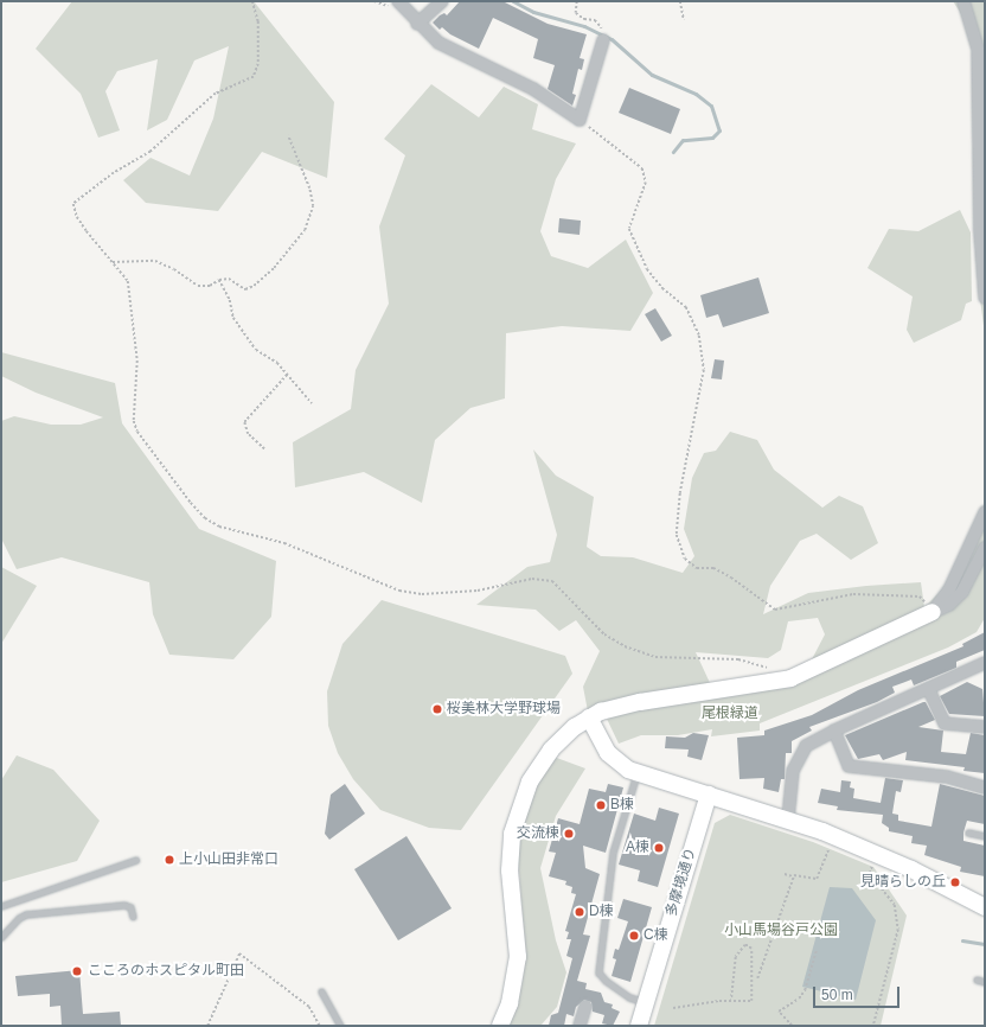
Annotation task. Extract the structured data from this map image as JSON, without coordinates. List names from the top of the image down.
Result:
{
  "streets": {
    "street": ["多摩境通り"]
  },
  "parks": ["尾根緑道", "小山馬場谷戸公園"],
  "places": [
    "桜美林大学野球場",
    "B棟",
    "交流棟",
    "A棟",
    "上小山田非常口",
    "見晴らしの丘",
    "D棟",
    "C棟",
    "こころのホスピタル町田"
  ],
  "scale_bar": "50 m"
}
